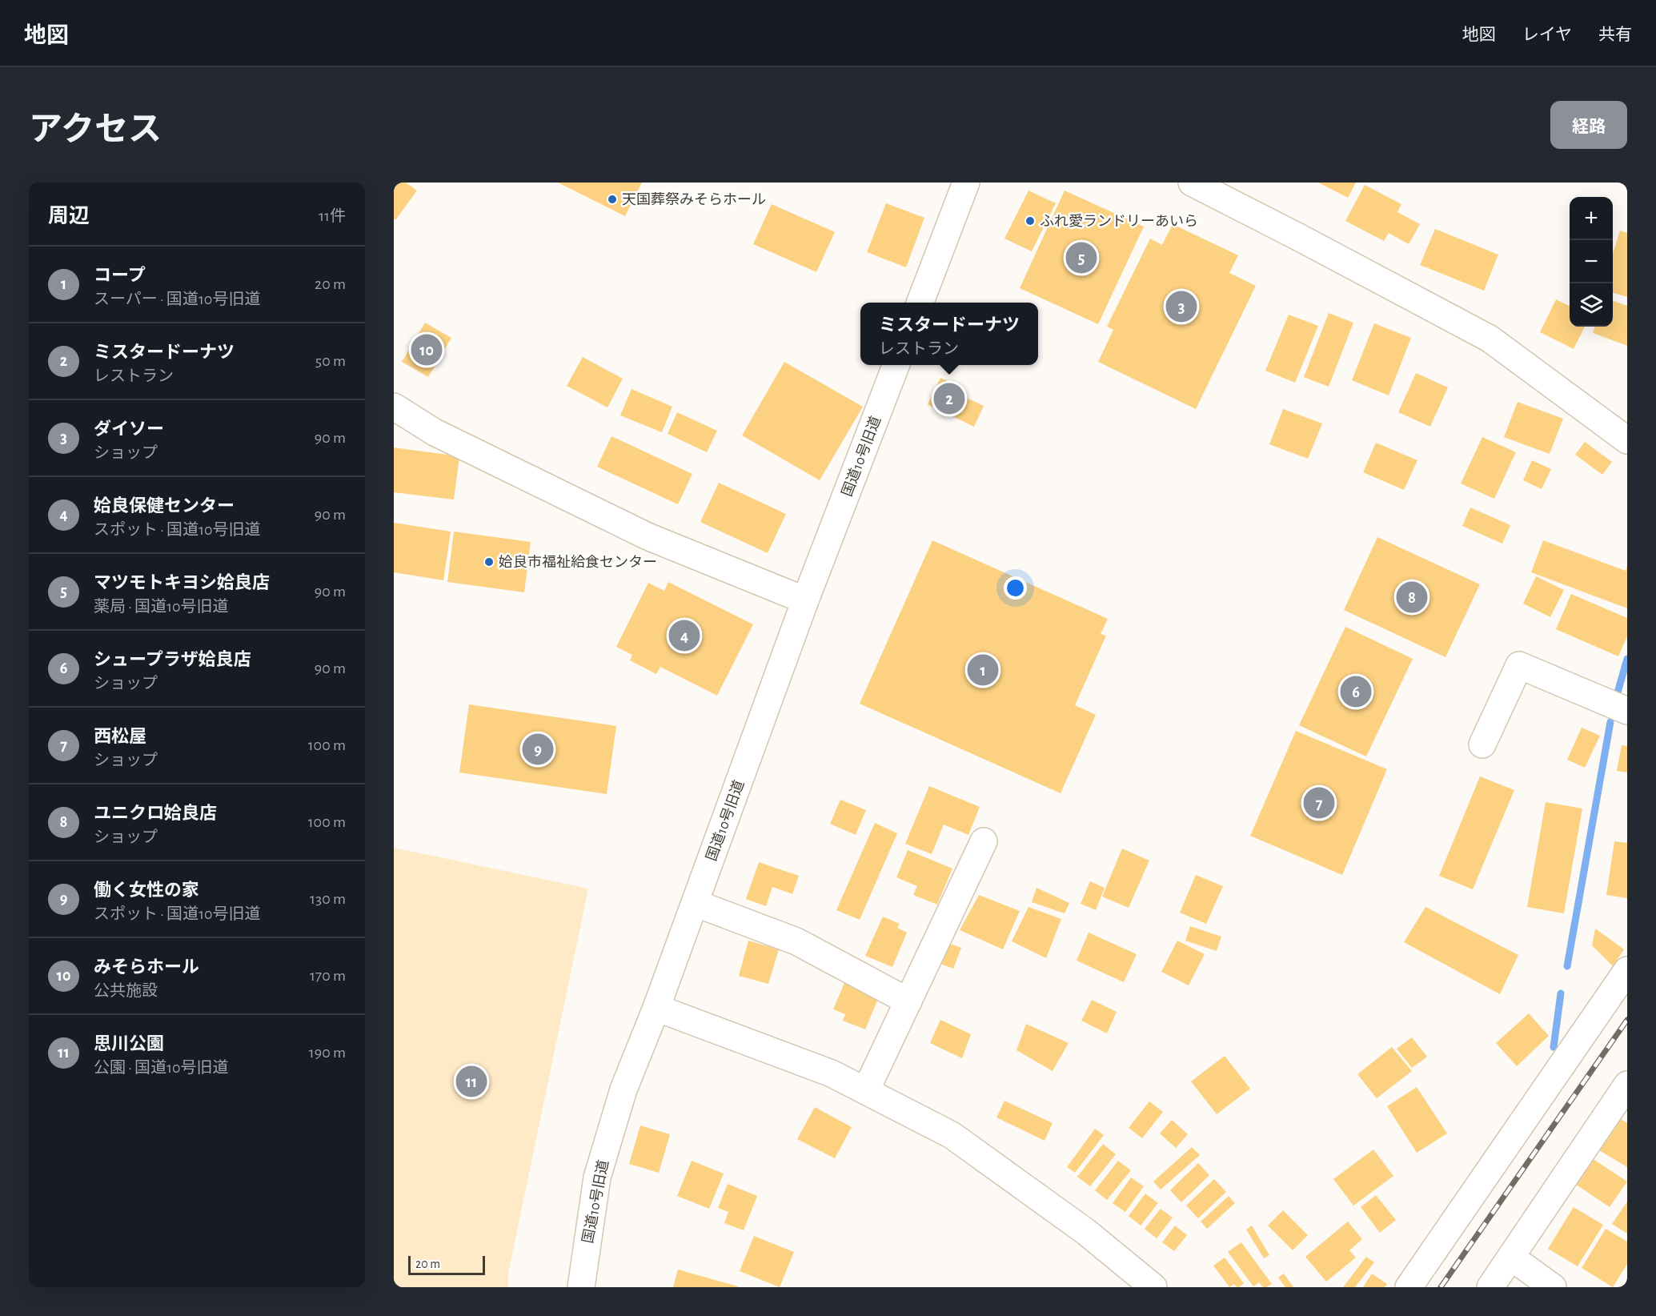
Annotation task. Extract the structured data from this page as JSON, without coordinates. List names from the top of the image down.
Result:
{
  "streets": {
    "street": ["国道10号旧道"]
  },
  "places": ["天国葬祭みそらホール", "ふれ愛ランドリーあいら", "姶良市福祉給食センター"],
  "scale_bar": "20 m",
  "page": {
    "header": "地図",
    "nav": ["地図", "レイヤ", "共有"],
    "title": "アクセス",
    "buttons": "経路",
    "heading": ["周辺", "11件"],
    "map_buttons": ["+", "−"],
    "pins": [
      "5",
      "3",
      "10",
      "2",
      "8",
      "4",
      "1",
      "6",
      "9",
      "7",
      "11"
    ],
    "list": [
      {
        "mark": "1",
        "name": "コープ",
        "note": "スーパー · 国道10号旧道",
        "value": "20 m"
      },
      {
        "mark": "2",
        "name": "ミスタードーナツ",
        "note": "レストラン",
        "value": "50 m"
      },
      {
        "mark": "3",
        "name": "ダイソー",
        "note": "ショップ",
        "value": "90 m"
      },
      {
        "mark": "4",
        "name": "姶良保健センター",
        "note": "スポット · 国道10号旧道",
        "value": "90 m"
      },
      {
        "mark": "5",
        "name": "マツモトキヨシ姶良店",
        "note": "薬局 · 国道10号旧道",
        "value": "90 m"
      },
      {
        "mark": "6",
        "name": "シュープラザ姶良店",
        "note": "ショップ",
        "value": "90 m"
      },
      {
        "mark": "7",
        "name": "西松屋",
        "note": "ショップ",
        "value": "100 m"
      },
      {
        "mark": "8",
        "name": "ユニクロ姶良店",
        "note": "ショップ",
        "value": "100 m"
      },
      {
        "mark": "9",
        "name": "働く女性の家",
        "note": "スポット · 国道10号旧道",
        "value": "130 m"
      },
      {
        "mark": "10",
        "name": "みそらホール",
        "note": "公共施設",
        "value": "170 m"
      },
      {
        "mark": "11",
        "name": "思川公園",
        "note": "公園 · 国道10号旧道",
        "value": "190 m"
      }
    ],
    "popup": ["ミスタードーナツ", "レストラン"],
    "scale": "20 m"
  }
}
